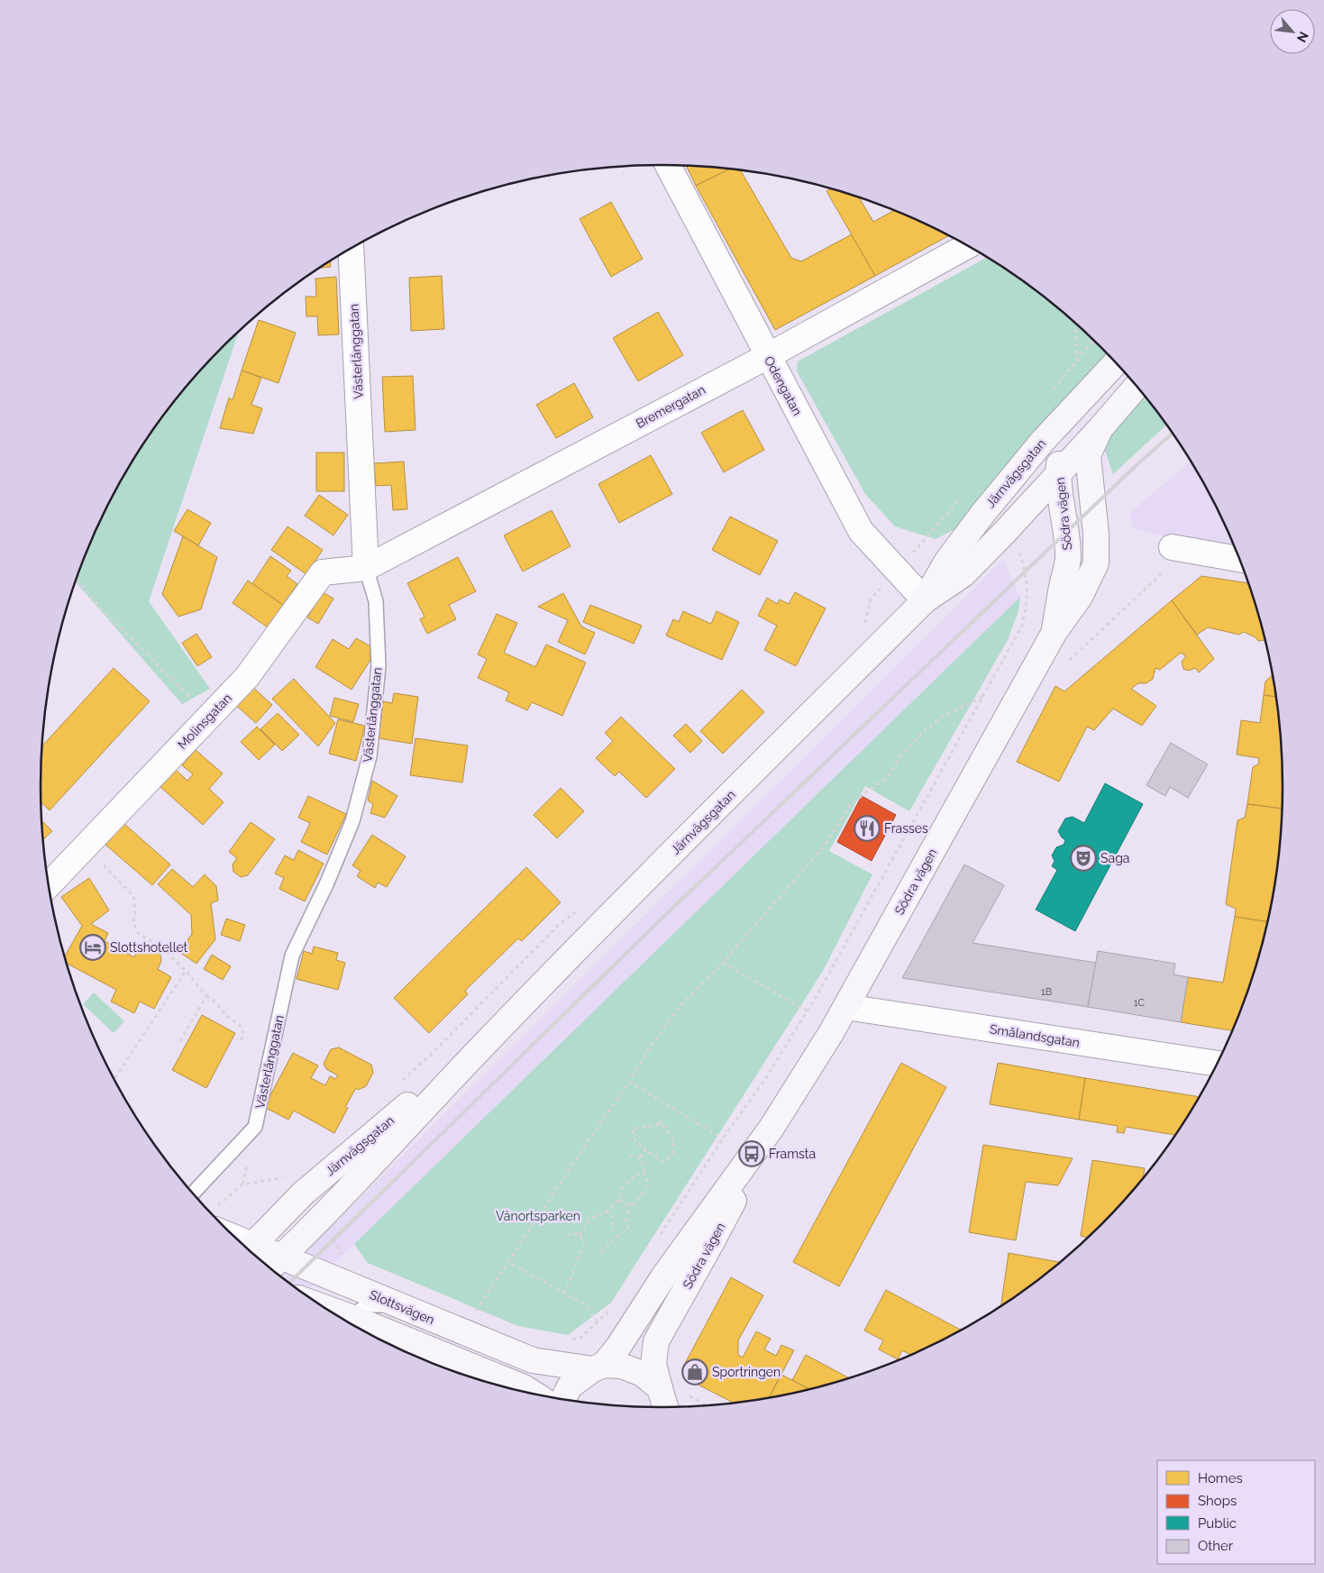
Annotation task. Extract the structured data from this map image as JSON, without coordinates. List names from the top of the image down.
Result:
{
  "streets": {
    "street": [
      "Västerlånggatan",
      "Odengatan",
      "Bremergatan",
      "Järnvägsgatan",
      "Södra vägen",
      "Molinsgatan",
      "Smålandsgatan",
      "Slottsvägen"
    ]
  },
  "crossings": [
    ["Västerlånggatan", "Bremergatan"],
    ["Västerlånggatan", "Molinsgatan"],
    ["Odengatan", "Bremergatan"],
    ["Odengatan", "Järnvägsgatan"],
    ["Bremergatan", "Molinsgatan"],
    ["Järnvägsgatan", "Södra vägen"],
    ["Järnvägsgatan", "Slottsvägen"],
    ["Södra vägen", "Smålandsgatan"],
    ["Södra vägen", "Slottsvägen"]
  ],
  "parks": ["Vänortsparken"],
  "places": {
    "restaurant": ["Frasses"],
    "theatre": ["Saga"],
    "hotel": ["Slottshotellet"],
    "bus stop": ["Framsta"],
    "shop": ["Sportringen"]
  },
  "house_numbers": ["1B", "1C"],
  "legend": [
    "Homes",
    "Shops",
    "Public",
    "Other"
  ],
  "north": "bottom right"
}
